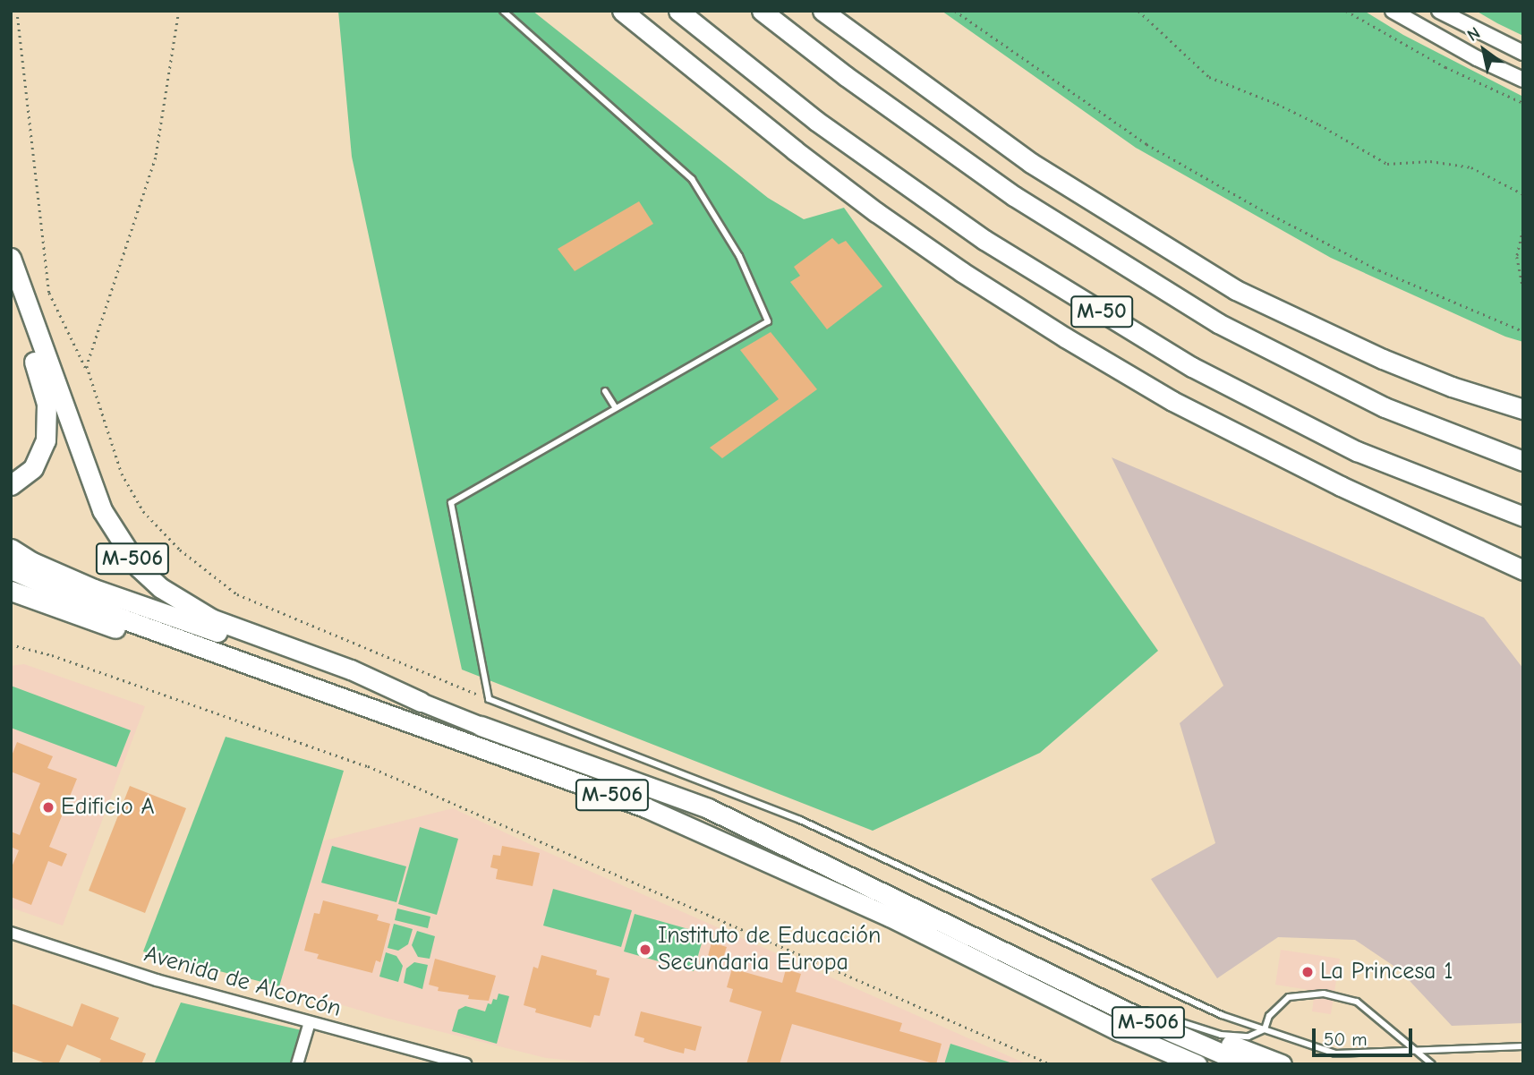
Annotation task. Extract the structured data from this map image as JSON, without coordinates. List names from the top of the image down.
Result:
{
  "streets": {
    "highway": ["M-50", "M-506"],
    "street": ["Avenida de Alcorcón"]
  },
  "places": ["Edificio A", "Instituto de Educación Secundaria Europa", "La Princesa 1"],
  "scale_bar": "50 m",
  "north": "top left"
}
